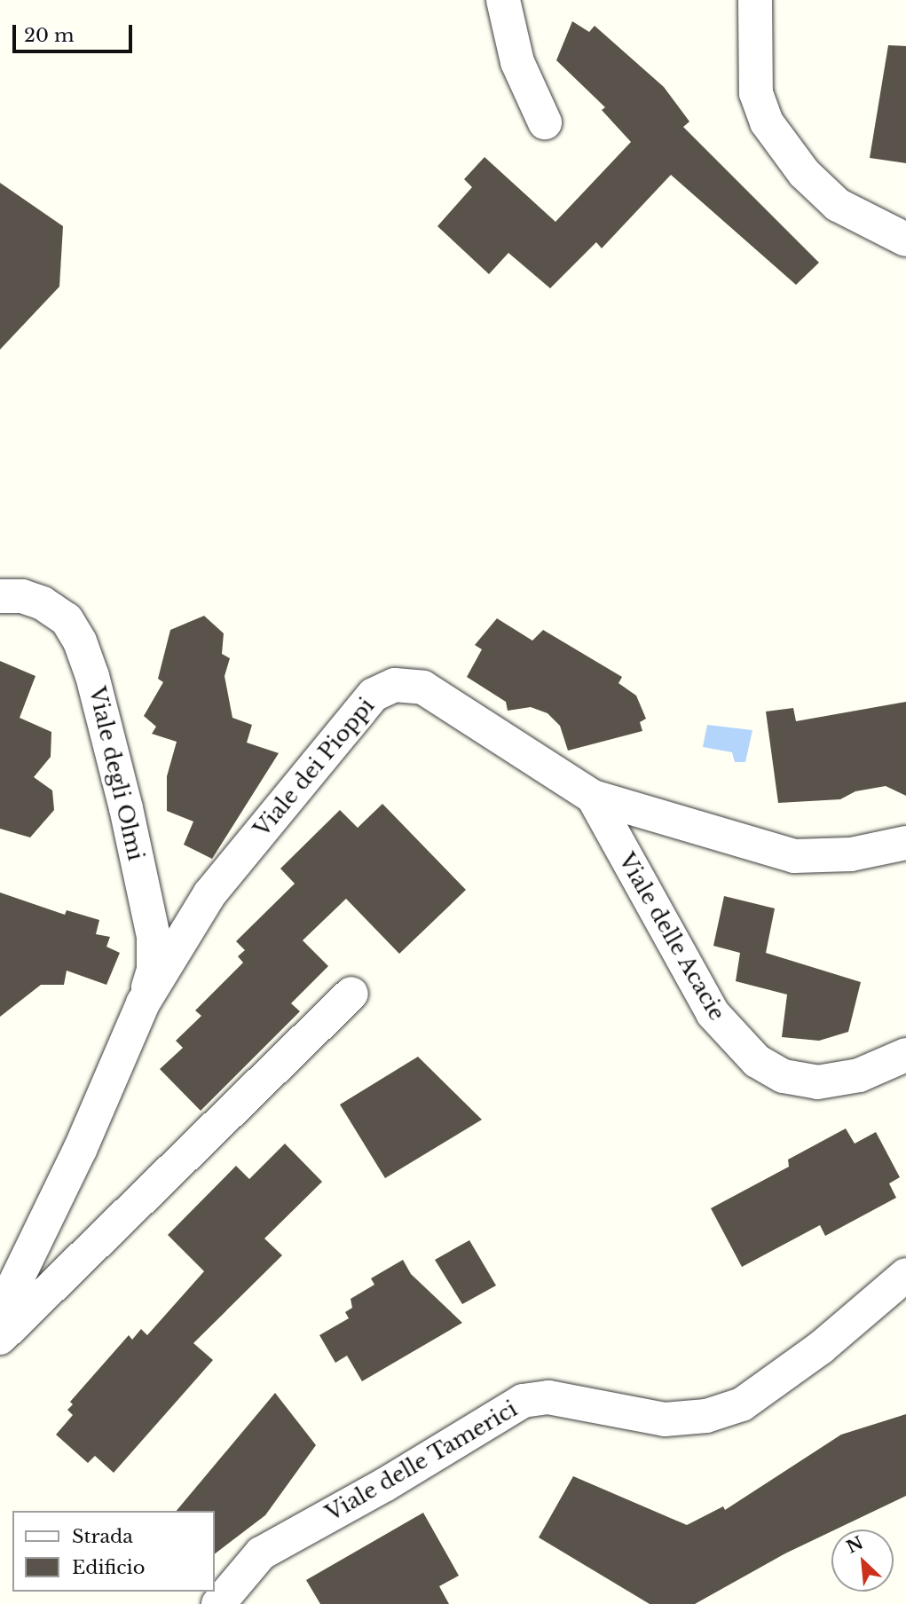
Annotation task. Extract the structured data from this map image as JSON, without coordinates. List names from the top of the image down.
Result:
{
  "streets": {
    "street": [
      "Viale dei Pioppi",
      "Viale degli Olmi",
      "Viale delle Acacie",
      "Viale delle Tamerici"
    ]
  },
  "crossings": [
    ["Viale dei Pioppi", "Viale degli Olmi"],
    ["Viale dei Pioppi", "Viale delle Acacie"]
  ],
  "legend": ["Strada", "Edificio"],
  "scale_bar": "20 m",
  "north": "top left"
}
